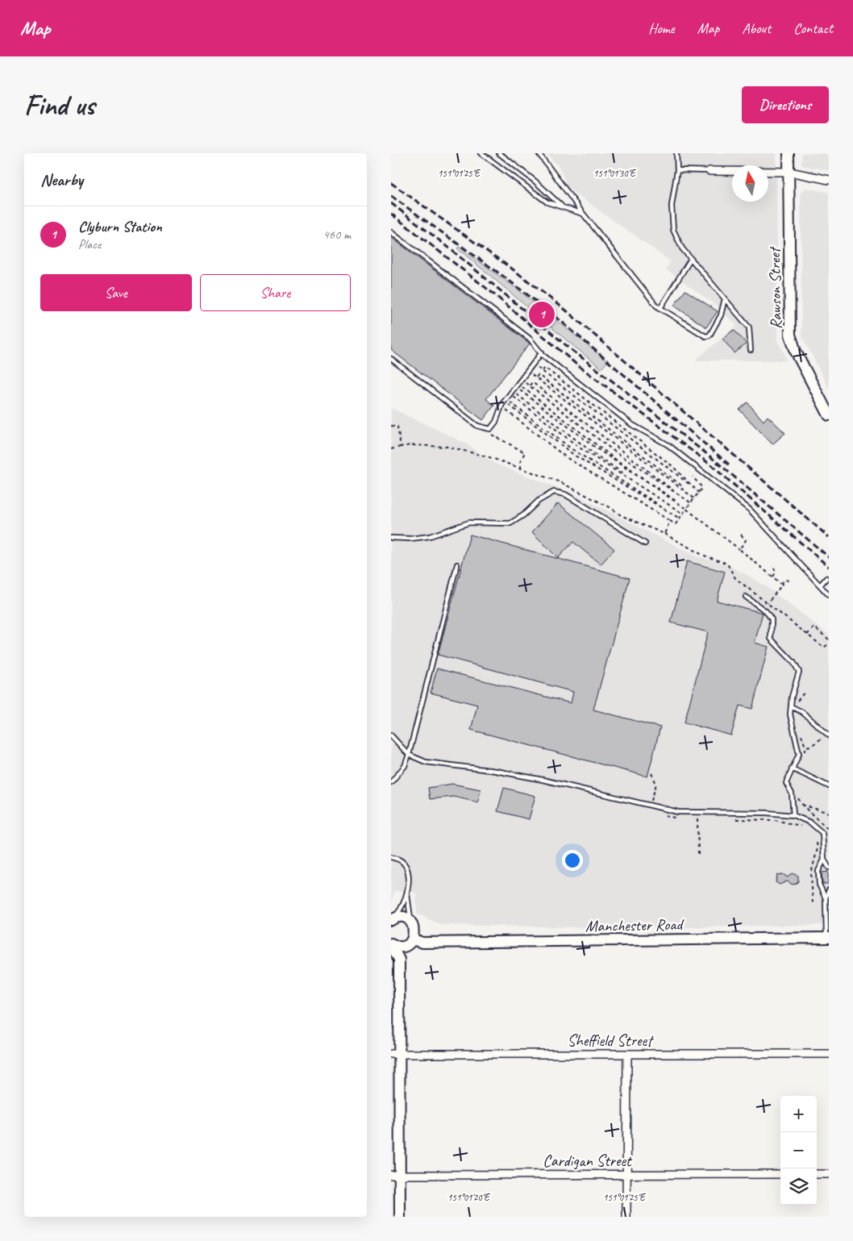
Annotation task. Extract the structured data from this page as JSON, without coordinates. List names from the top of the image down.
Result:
{
  "streets": {
    "main road": ["Rawson Street", "Manchester Road"],
    "street": ["Sheffield Street", "Cardigan Street"]
  },
  "north": "top",
  "page": {
    "header": "Map",
    "nav": [
      "Home",
      "Map",
      "About",
      "Contact"
    ],
    "buttons": [
      "Directions",
      ["Save", "Share"]
    ],
    "title": "Find us",
    "heading": "Nearby",
    "list": [
      {
        "mark": "1",
        "name": "Clyburn Station",
        "note": "Place",
        "value": "460 m"
      }
    ],
    "pins": "1",
    "map_buttons": ["+", "−"]
  },
  "coordinates": ["151°01'25\"E", "151°01'30\"E", "151°01'20\"E"]
}
